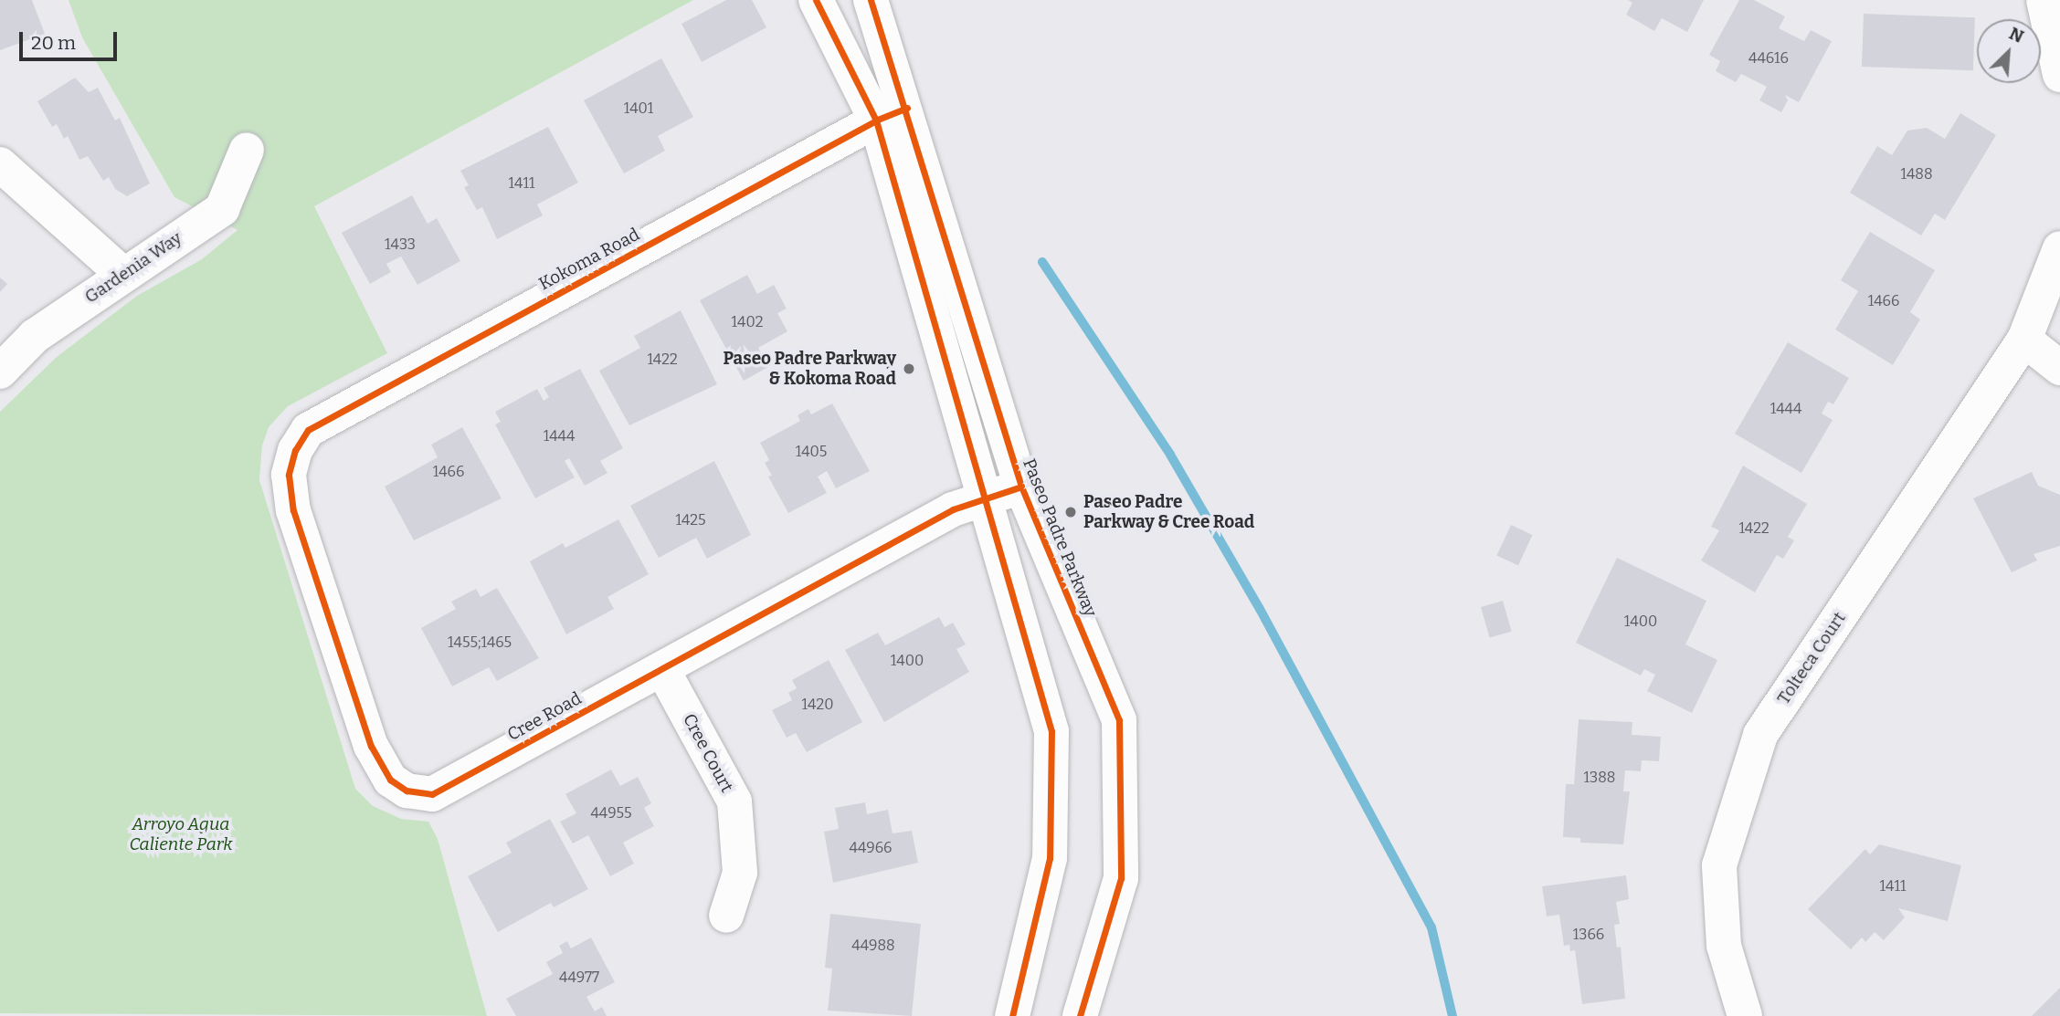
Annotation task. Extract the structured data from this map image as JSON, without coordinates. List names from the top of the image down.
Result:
{
  "streets": {
    "street": [
      "Kokoma Road",
      "Gardenia Way",
      "Paseo Padre Parkway",
      "Tolteca Court",
      "Cree Road",
      "Cree Court"
    ]
  },
  "crossings": [
    ["Kokoma Road", "Paseo Padre Parkway"],
    ["Kokoma Road", "Cree Road"],
    ["Paseo Padre Parkway", "Cree Road"],
    ["Cree Road", "Cree Court"]
  ],
  "parks": ["Arroyo Agua Caliente Park"],
  "places": ["Paseo Padre Parkway & Kokoma Road", "Paseo Padre Parkway & Cree Road"],
  "house_numbers": [
    "44616",
    "1401",
    "1488",
    "1411",
    "1433",
    "1466",
    "1402",
    "1422",
    "1444",
    "1444",
    "1405",
    "1466",
    "1425",
    "1422",
    "1400",
    "1455;1465",
    "1400",
    "1420",
    "1388",
    "44955",
    "44966",
    "1411",
    "1366",
    "44988",
    "44977"
  ],
  "scale_bar": "20 m",
  "north": "top right"
}
